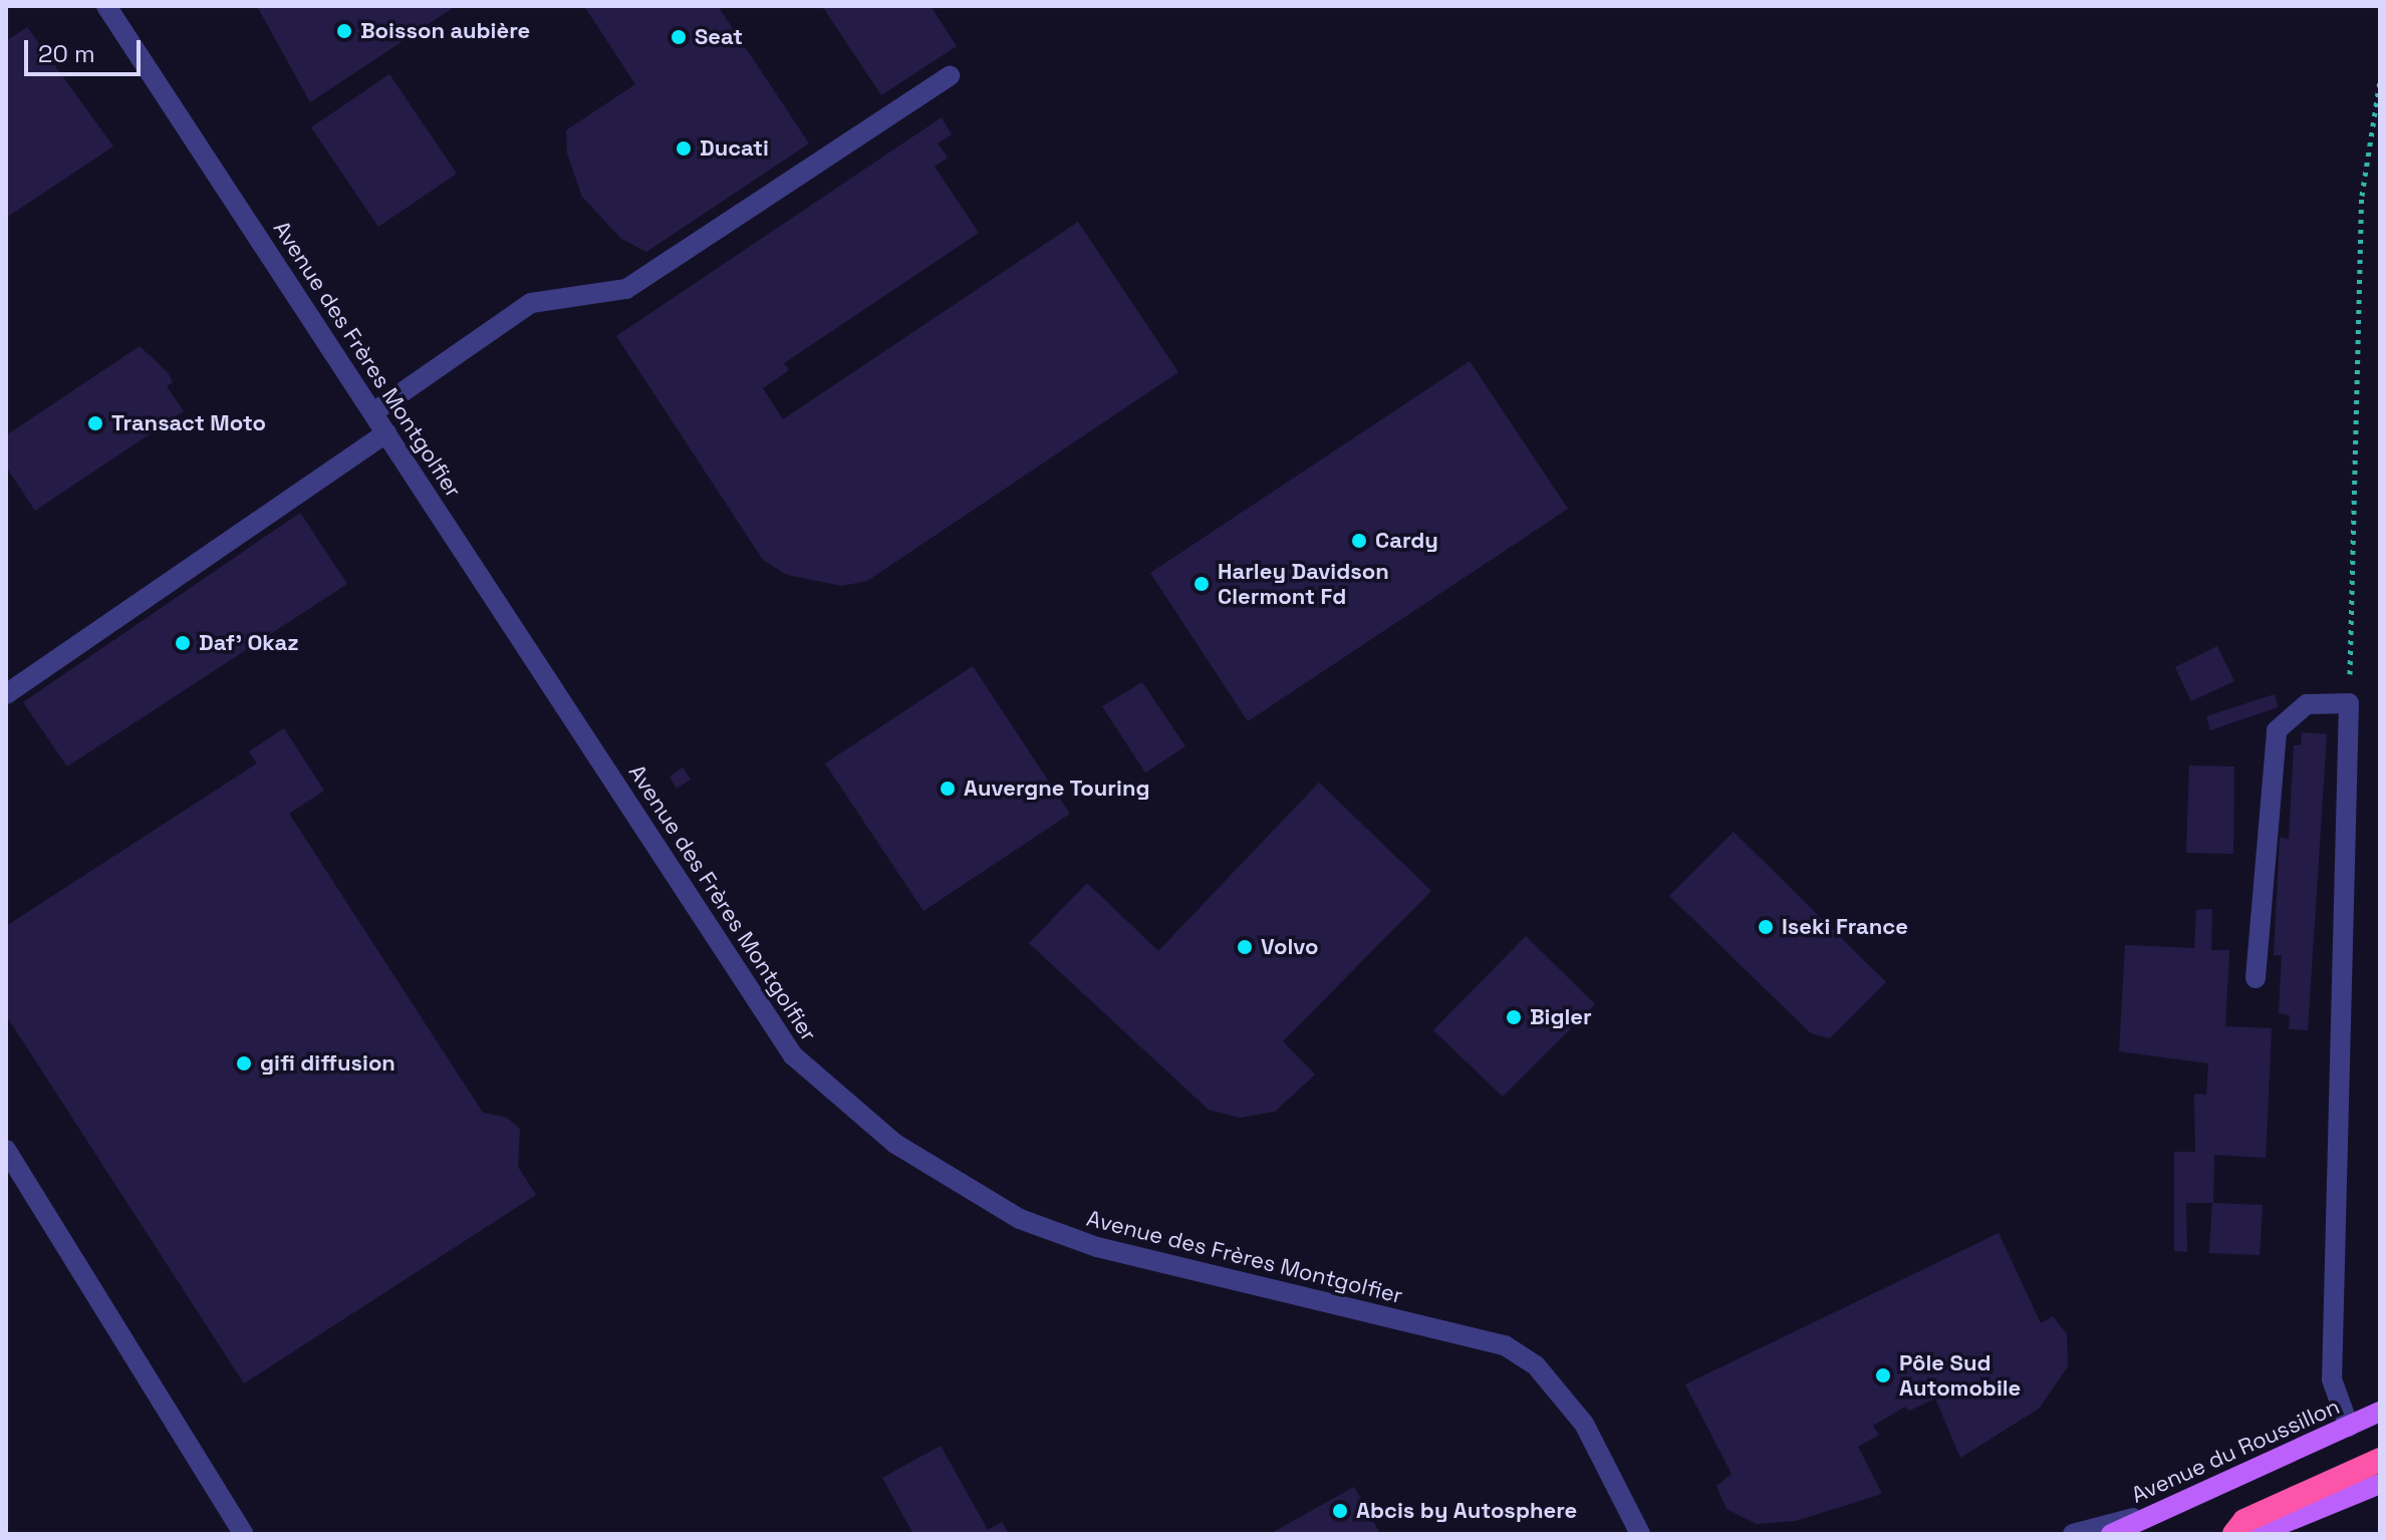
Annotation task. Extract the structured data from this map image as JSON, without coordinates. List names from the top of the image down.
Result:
{
  "streets": {
    "main road": ["Avenue du Roussillon"],
    "street": ["Avenue des Frères Montgolfier"]
  },
  "places": [
    "Boisson aubière",
    "Seat",
    "Ducati",
    "Transact Moto",
    "Cardy",
    "Harley Davidson Clermont Fd",
    "Daf' Okaz",
    "Auvergne Touring",
    "Iseki France",
    "Volvo",
    "Bigler",
    "gifi diffusion",
    "Pôle Sud Automobile",
    "Abcis by Autosphere"
  ],
  "scale_bar": "20 m"
}
